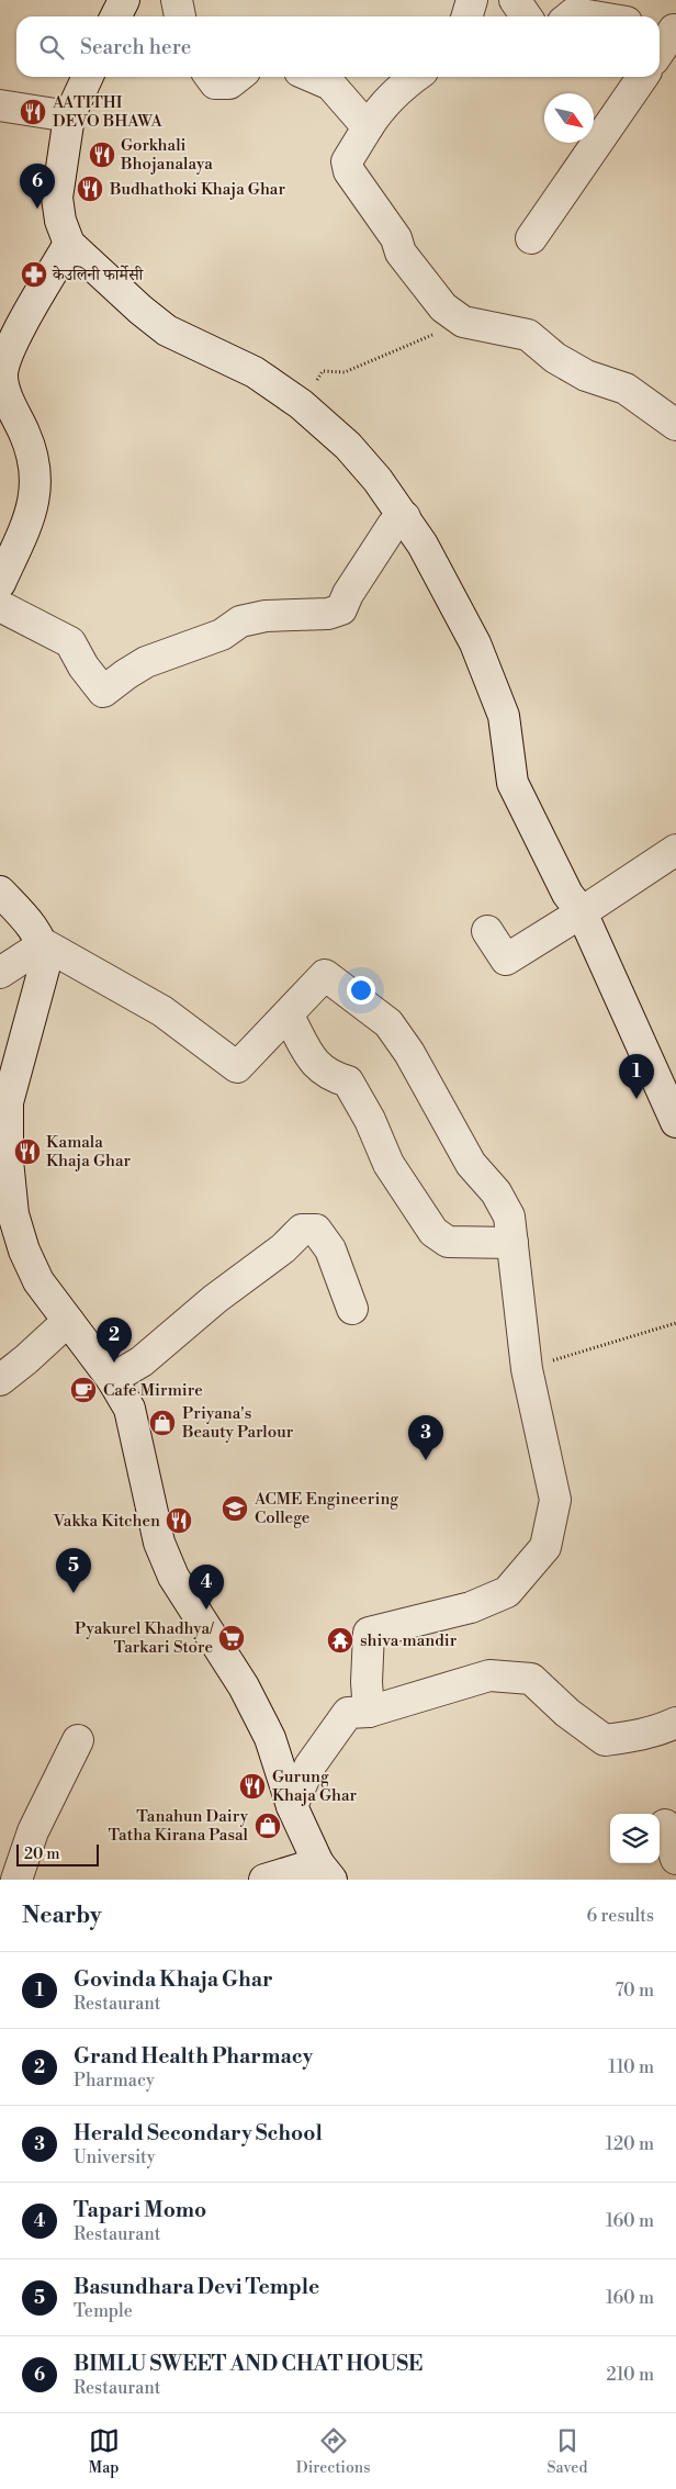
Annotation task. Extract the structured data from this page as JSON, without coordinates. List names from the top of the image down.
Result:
{
  "places": {
    "restaurant": [
      "AATITHI DEVO BHAWA",
      "Gorkhali Bhojanalaya",
      "Budhathoki Khaja Ghar",
      "Kamala Khaja Ghar",
      "Vakka Kitchen",
      "Gurung Khaja Ghar"
    ],
    "pharmacy": ["केउलिनी फार्मेसी"],
    "cafe": ["Cafe Mirmire"],
    "shop": ["Priyana's Beauty Parlour", "Tanahun Dairy Tatha Kirana Pasal"],
    "school or university": ["ACME Engineering College"],
    "supermarket": ["Pyakurel Khadhya/ Tarkari Store"],
    "temple": ["shiva mandir"]
  },
  "scale_bar": "20 m",
  "north": "bottom right",
  "page": {
    "search": "Search here",
    "pins": [
      "6",
      "1",
      "2",
      "3",
      "5",
      "4"
    ],
    "scale": "20 m",
    "heading": ["Nearby", "6 results"],
    "list": [
      {
        "mark": "1",
        "name": "Govinda Khaja Ghar",
        "note": "Restaurant",
        "value": "70 m"
      },
      {
        "mark": "2",
        "name": "Grand Health Pharmacy",
        "note": "Pharmacy",
        "value": "110 m"
      },
      {
        "mark": "3",
        "name": "Herald Secondary School",
        "note": "University",
        "value": "120 m"
      },
      {
        "mark": "4",
        "name": "Tapari Momo",
        "note": "Restaurant",
        "value": "160 m"
      },
      {
        "mark": "5",
        "name": "Basundhara Devi Temple",
        "note": "Temple",
        "value": "160 m"
      },
      {
        "mark": "6",
        "name": "BIMLU SWEET AND CHAT HOUSE",
        "note": "Restaurant",
        "value": "210 m"
      }
    ],
    "nav": ["Map", "Directions", "Saved"]
  }
}
